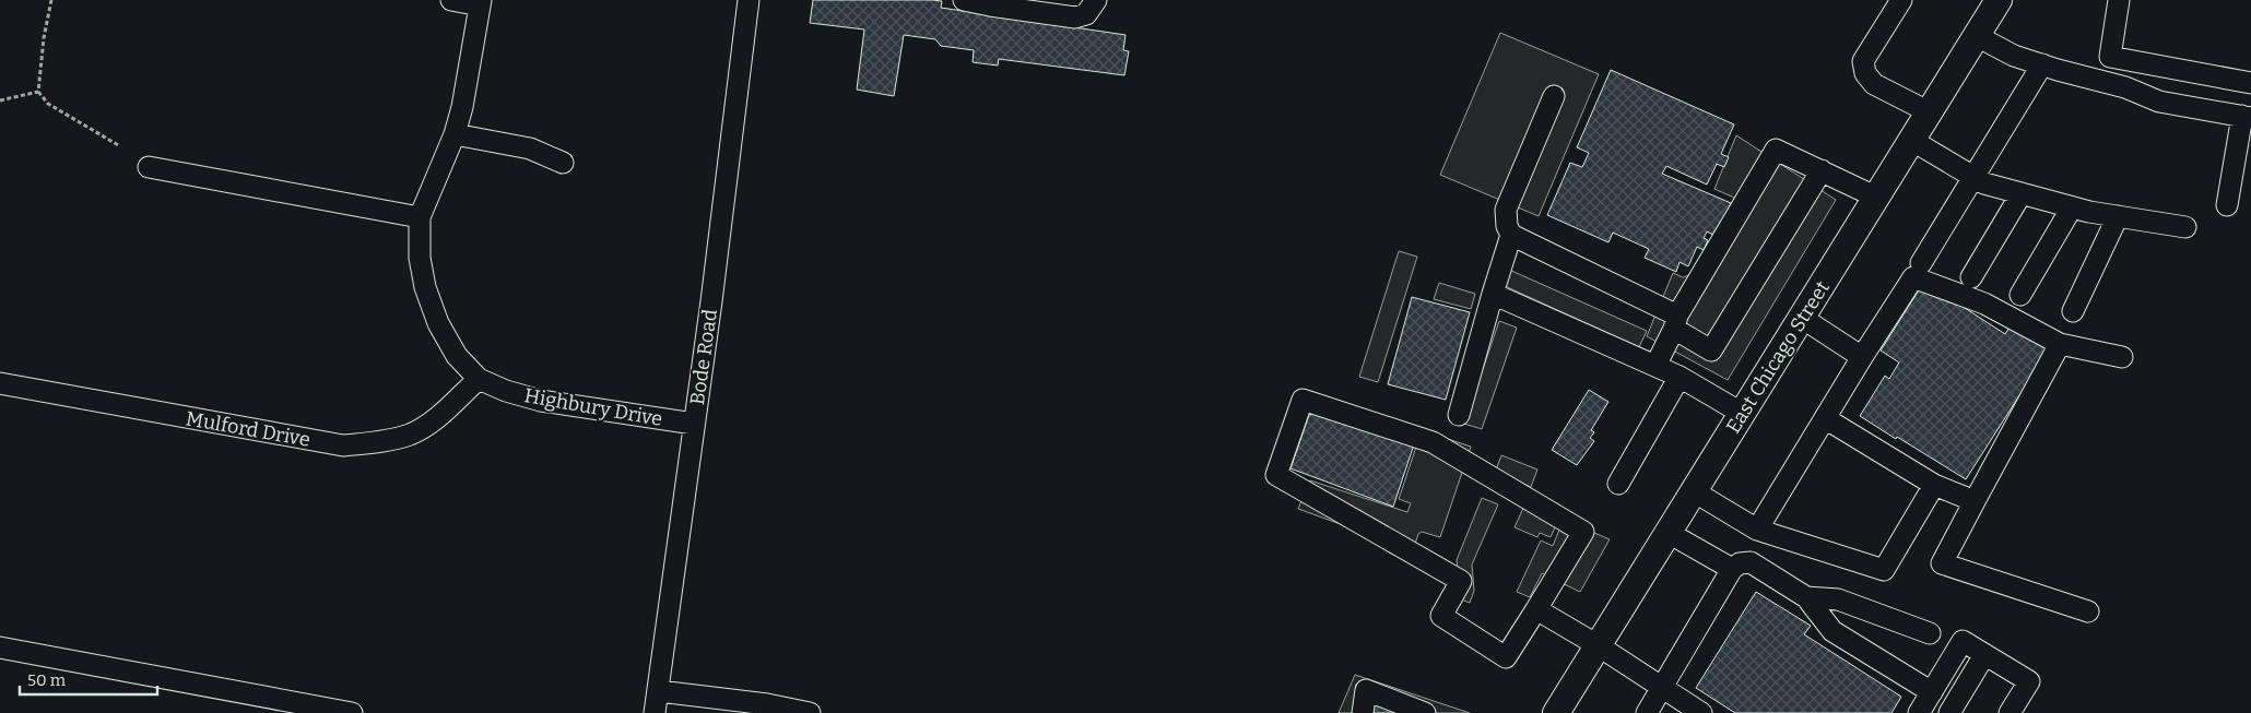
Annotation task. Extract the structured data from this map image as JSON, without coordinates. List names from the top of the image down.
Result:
{
  "streets": {
    "main road": ["East Chicago Street"],
    "street": ["Bode Road", "Highbury Drive", "Mulford Drive"]
  },
  "crossings": [
    ["Bode Road", "Highbury Drive"],
    ["Highbury Drive", "Mulford Drive"]
  ],
  "scale_bar": "50 m"
}
